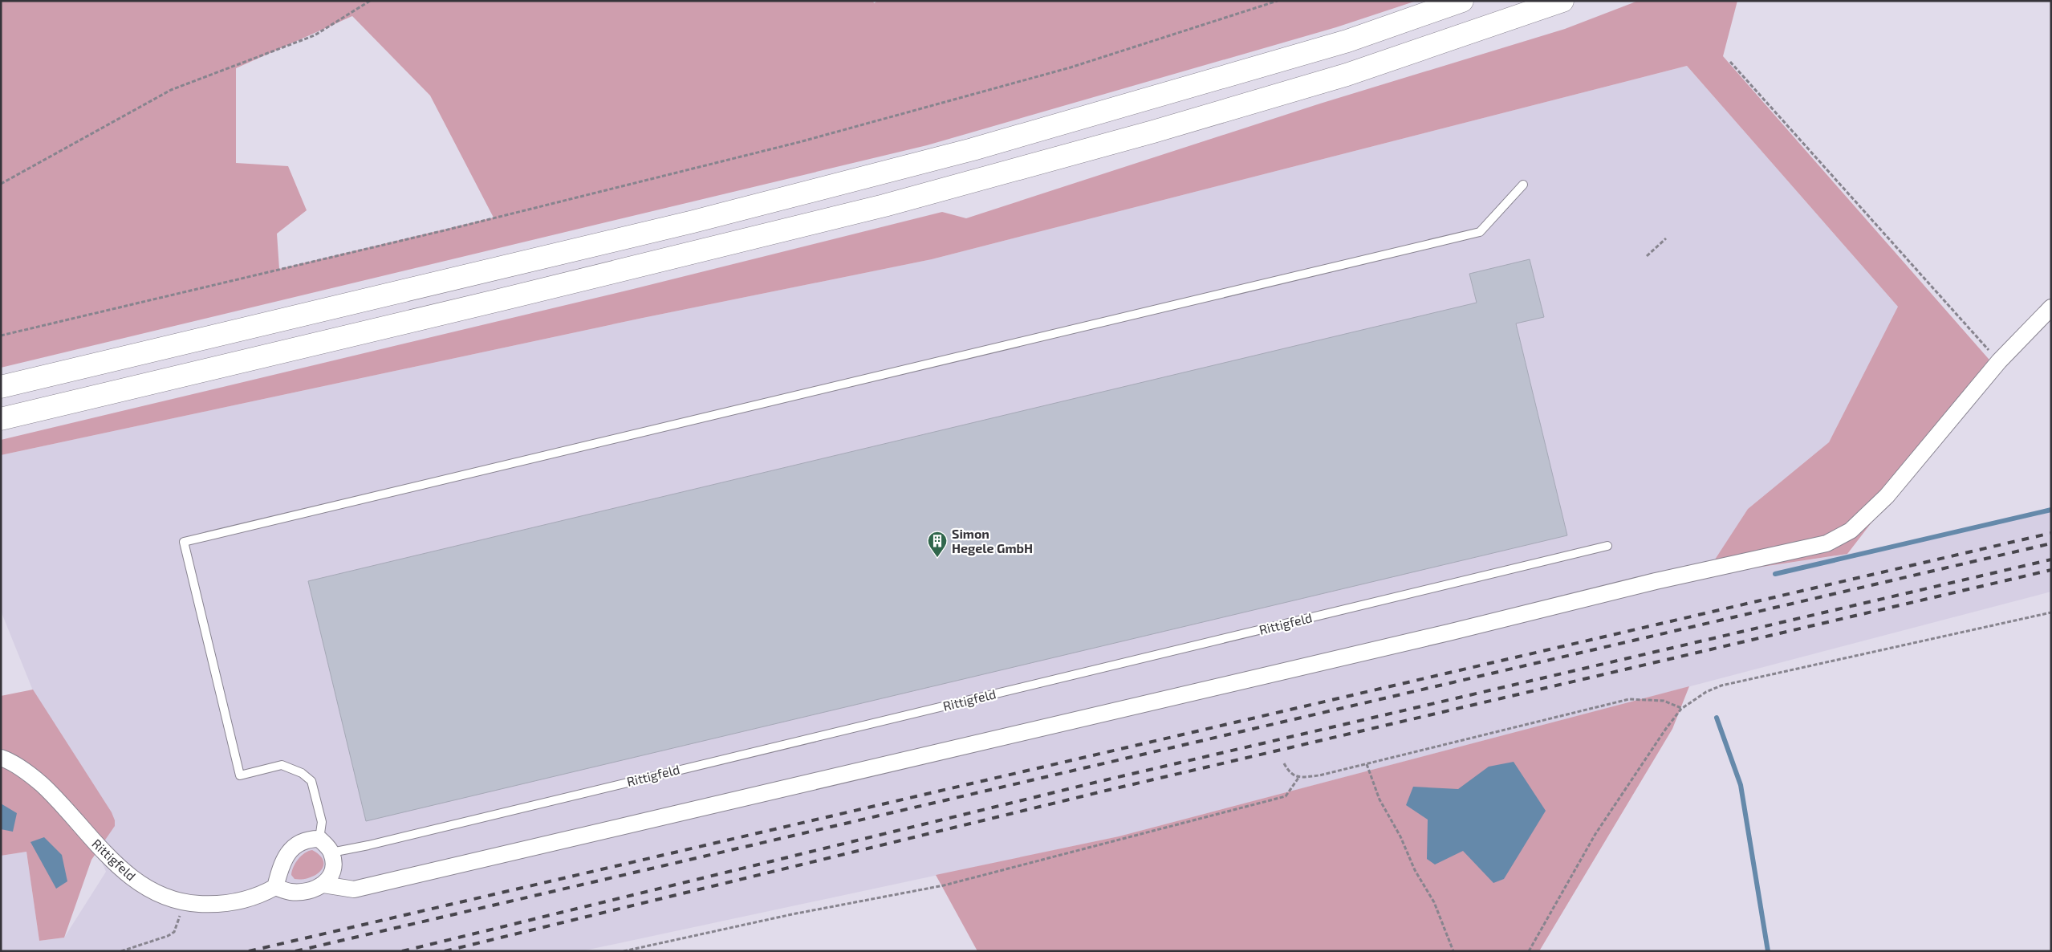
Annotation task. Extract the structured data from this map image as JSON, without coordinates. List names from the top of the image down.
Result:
{
  "streets": {
    "street": ["Rittigfeld"]
  },
  "places": {
    "building": ["Simon Hegele GmbH"]
  }
}
